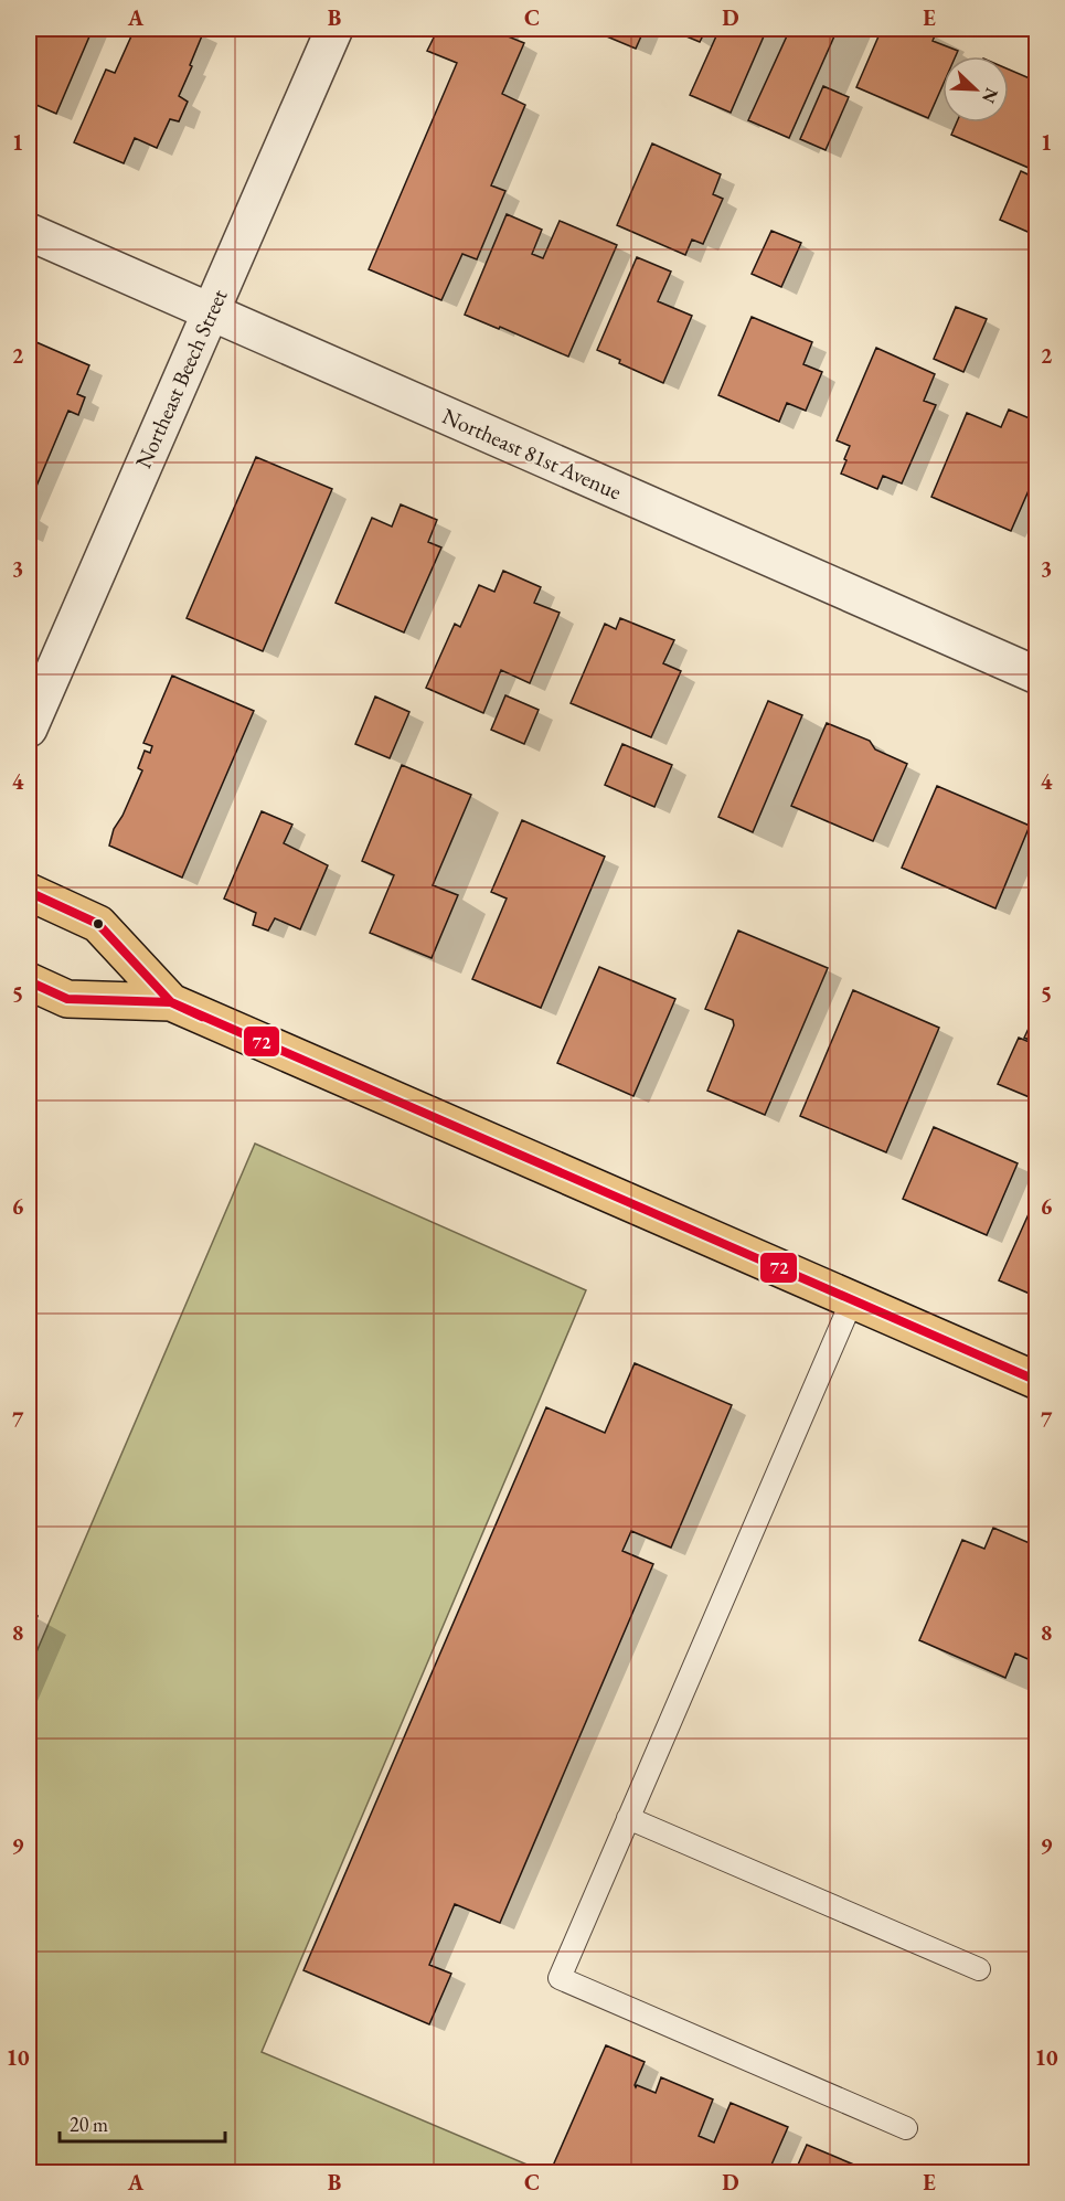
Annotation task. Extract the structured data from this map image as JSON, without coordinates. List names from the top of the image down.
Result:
{
  "streets": {
    "street": ["Northeast Beech Street", "Northeast 81st Avenue"]
  },
  "crossings": [
    ["Northeast Beech Street", "Northeast 81st Avenue"]
  ],
  "lines": ["transit line 72"],
  "scale_bar": "20 m",
  "north": "bottom right",
  "grid": {
    "columns": [
      "A",
      "B",
      "C",
      "D",
      "E"
    ],
    "rows": [
      "1",
      "2",
      "3",
      "4",
      "5",
      "6",
      "7",
      "8",
      "9",
      "10"
    ]
  }
}
